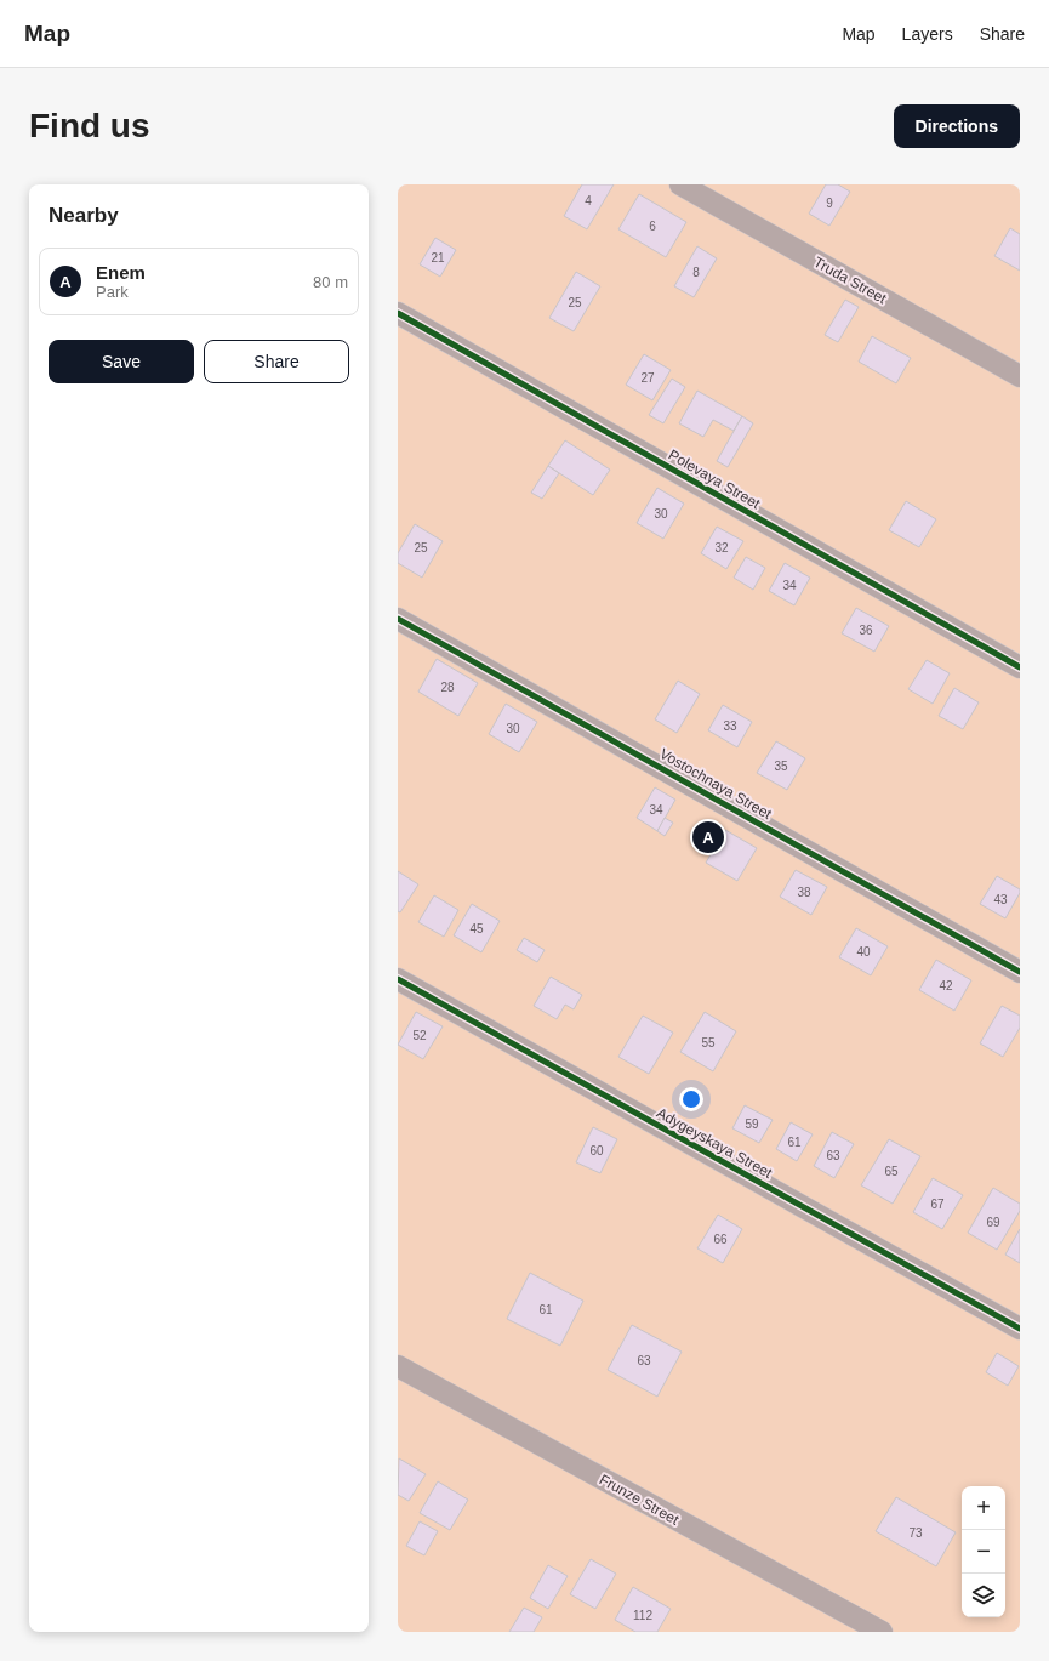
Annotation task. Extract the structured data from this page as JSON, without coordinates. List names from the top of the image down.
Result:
{
  "streets": {
    "street": [
      "Truda Street",
      "Polevaya Street",
      "Vostochnaya Street",
      "Adygeyskaya Street",
      "Frunze Street"
    ]
  },
  "house_numbers": [
    "4",
    "9",
    "6",
    "21",
    "8",
    "25",
    "27",
    "30",
    "25",
    "32",
    "34",
    "36",
    "28",
    "33",
    "30",
    "35",
    "34",
    "38",
    "43",
    "45",
    "40",
    "42",
    "52",
    "55",
    "59",
    "61",
    "60",
    "63",
    "65",
    "67",
    "69",
    "66",
    "61",
    "63",
    "73",
    "112"
  ],
  "page": {
    "header": "Map",
    "nav": ["Map", "Layers", "Share"],
    "buttons": [
      "Directions",
      ["Save", "Share"]
    ],
    "title": "Find us",
    "heading": "Nearby",
    "list": [
      {
        "mark": "A",
        "name": "Enem",
        "note": "Park",
        "value": "80 m"
      }
    ],
    "pins": "A",
    "map_buttons": ["+", "−"]
  }
}
